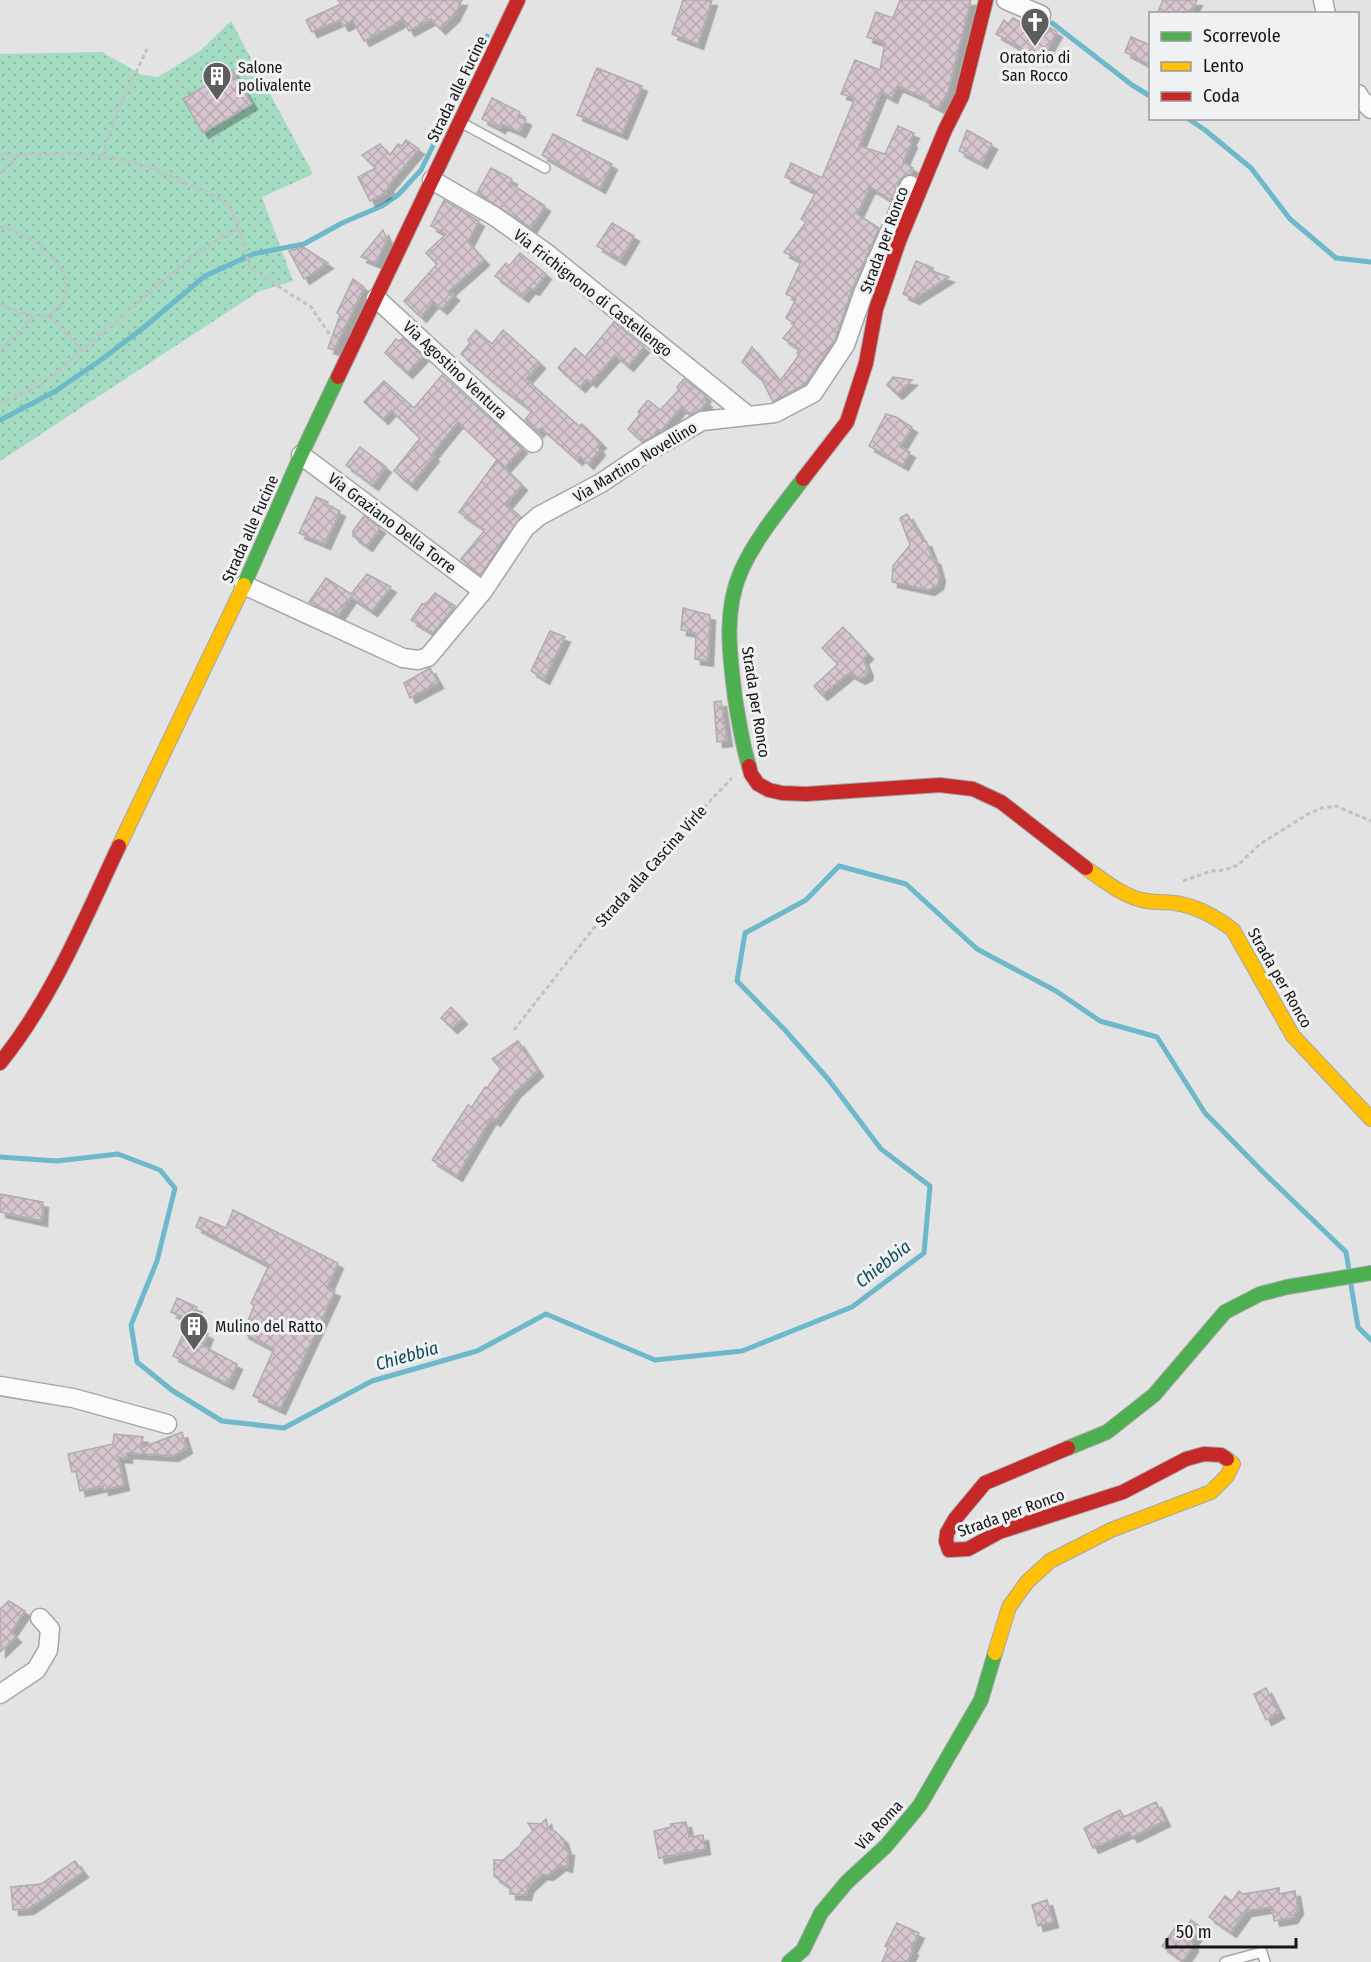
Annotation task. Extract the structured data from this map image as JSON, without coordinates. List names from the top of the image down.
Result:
{
  "streets": {
    "street": [
      "Strada alle Fucine",
      "Strada per Ronco",
      "Via Frichignono di Castellengo",
      "Via Agostino Ventura",
      "Via Martino Novellino",
      "Via Graziano Della Torre",
      "Via Roma"
    ],
    "path": ["Strada alla Cascina Virle"]
  },
  "crossings": [
    ["Strada alle Fucine", "Via Frichignono di Castellengo"],
    ["Strada alle Fucine", "Via Agostino Ventura"],
    ["Strada alle Fucine", "Via Martino Novellino"],
    ["Strada alle Fucine", "Via Graziano Della Torre"],
    ["Strada per Ronco", "Via Martino Novellino"],
    ["Strada per Ronco", "Strada alla Cascina Virle"],
    ["Strada per Ronco", "Via Roma"],
    ["Via Frichignono di Castellengo", "Via Martino Novellino"],
    ["Via Martino Novellino", "Via Graziano Della Torre"]
  ],
  "water": ["Chiebbia"],
  "places": {
    "church": ["Oratorio di San Rocco"],
    "building": ["Salone polivalente", "Mulino del Ratto"]
  },
  "legend": ["Scorrevole", "Lento", "Coda"],
  "scale_bar": "50 m"
}
